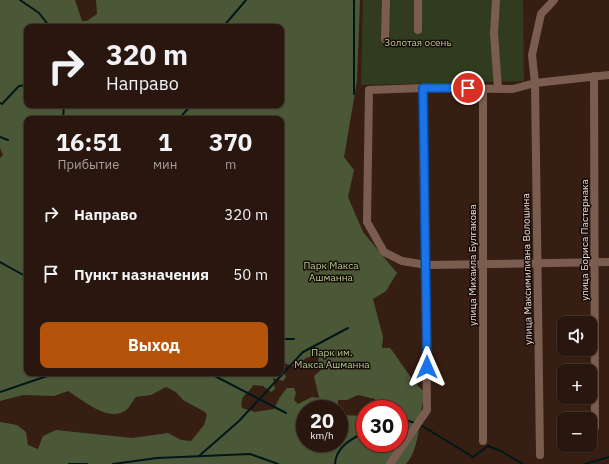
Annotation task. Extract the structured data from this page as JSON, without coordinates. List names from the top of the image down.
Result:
{
  "streets": {
    "street": ["улица Бориса Пастернака", "улица Михаила Булгакова", "улица Максимилиана Волошина"]
  },
  "parks": ["Золотая осень", "Парк Макса Ашманна", "Парк им. Макса Ашманна"],
  "page": {
    "turn": ["320 m", "Направо"],
    "eta": [
      "16:51",
      "Прибытие",
      "1",
      "мин",
      "370",
      "m"
    ],
    "list": [
      {
        "name": "Направо",
        "value": "320 m"
      },
      {
        "name": "Пункт назначения",
        "value": "50 m"
      }
    ],
    "buttons": "Выход",
    "map_buttons": ["+", "−"],
    "speed": "20 km/h",
    "limit": "30"
  }
}
